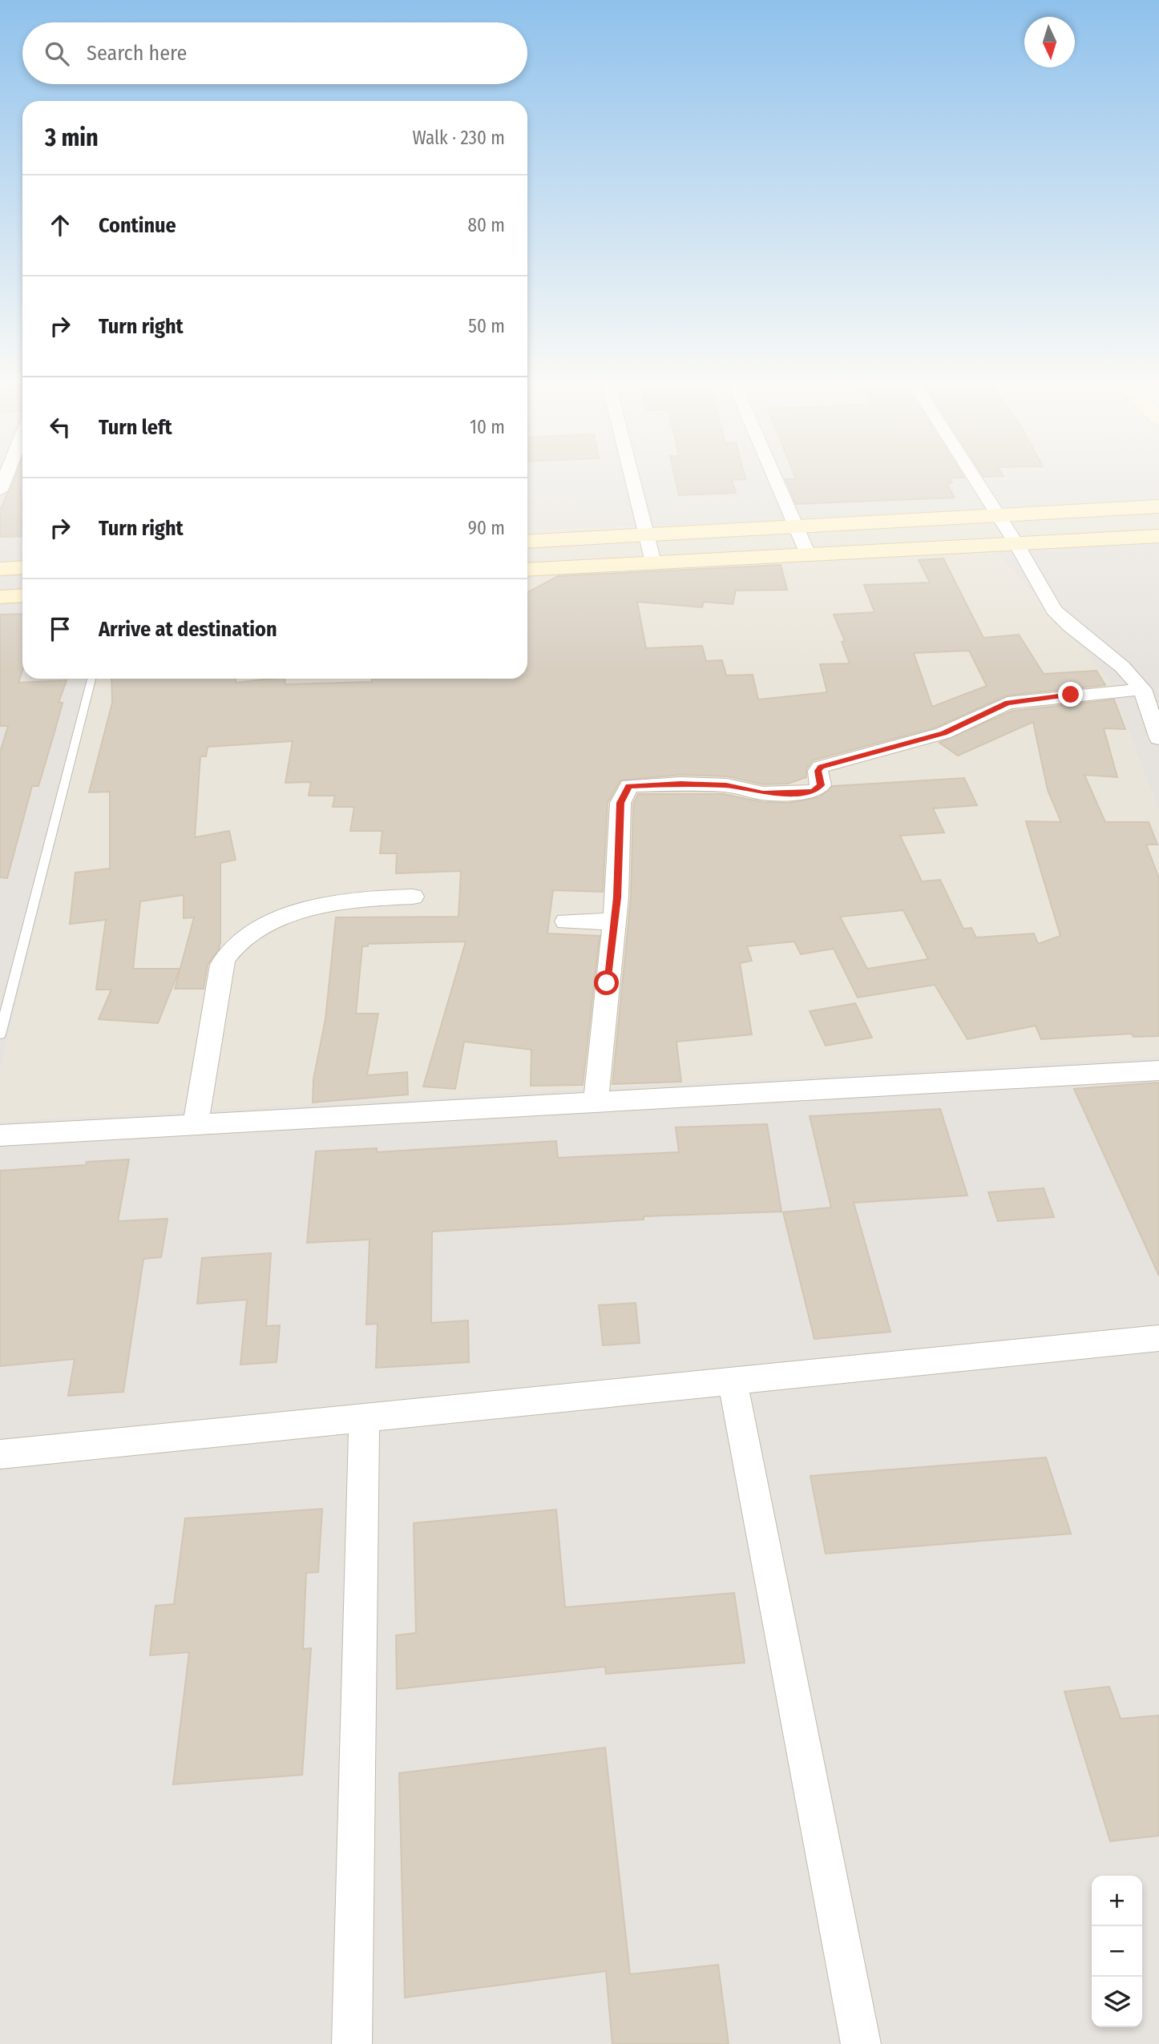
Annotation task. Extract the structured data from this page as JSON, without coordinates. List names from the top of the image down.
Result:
{
  "north": "bottom",
  "page": {
    "search": "Search here",
    "heading": ["3 min", "Walk · 230 m"],
    "list": [
      ["Continue", "80 m"],
      ["Turn right", "50 m"],
      ["Turn left", "10 m"],
      ["Turn right", "90 m"],
      "Arrive at destination"
    ],
    "map_buttons": ["+", "−"]
  }
}
